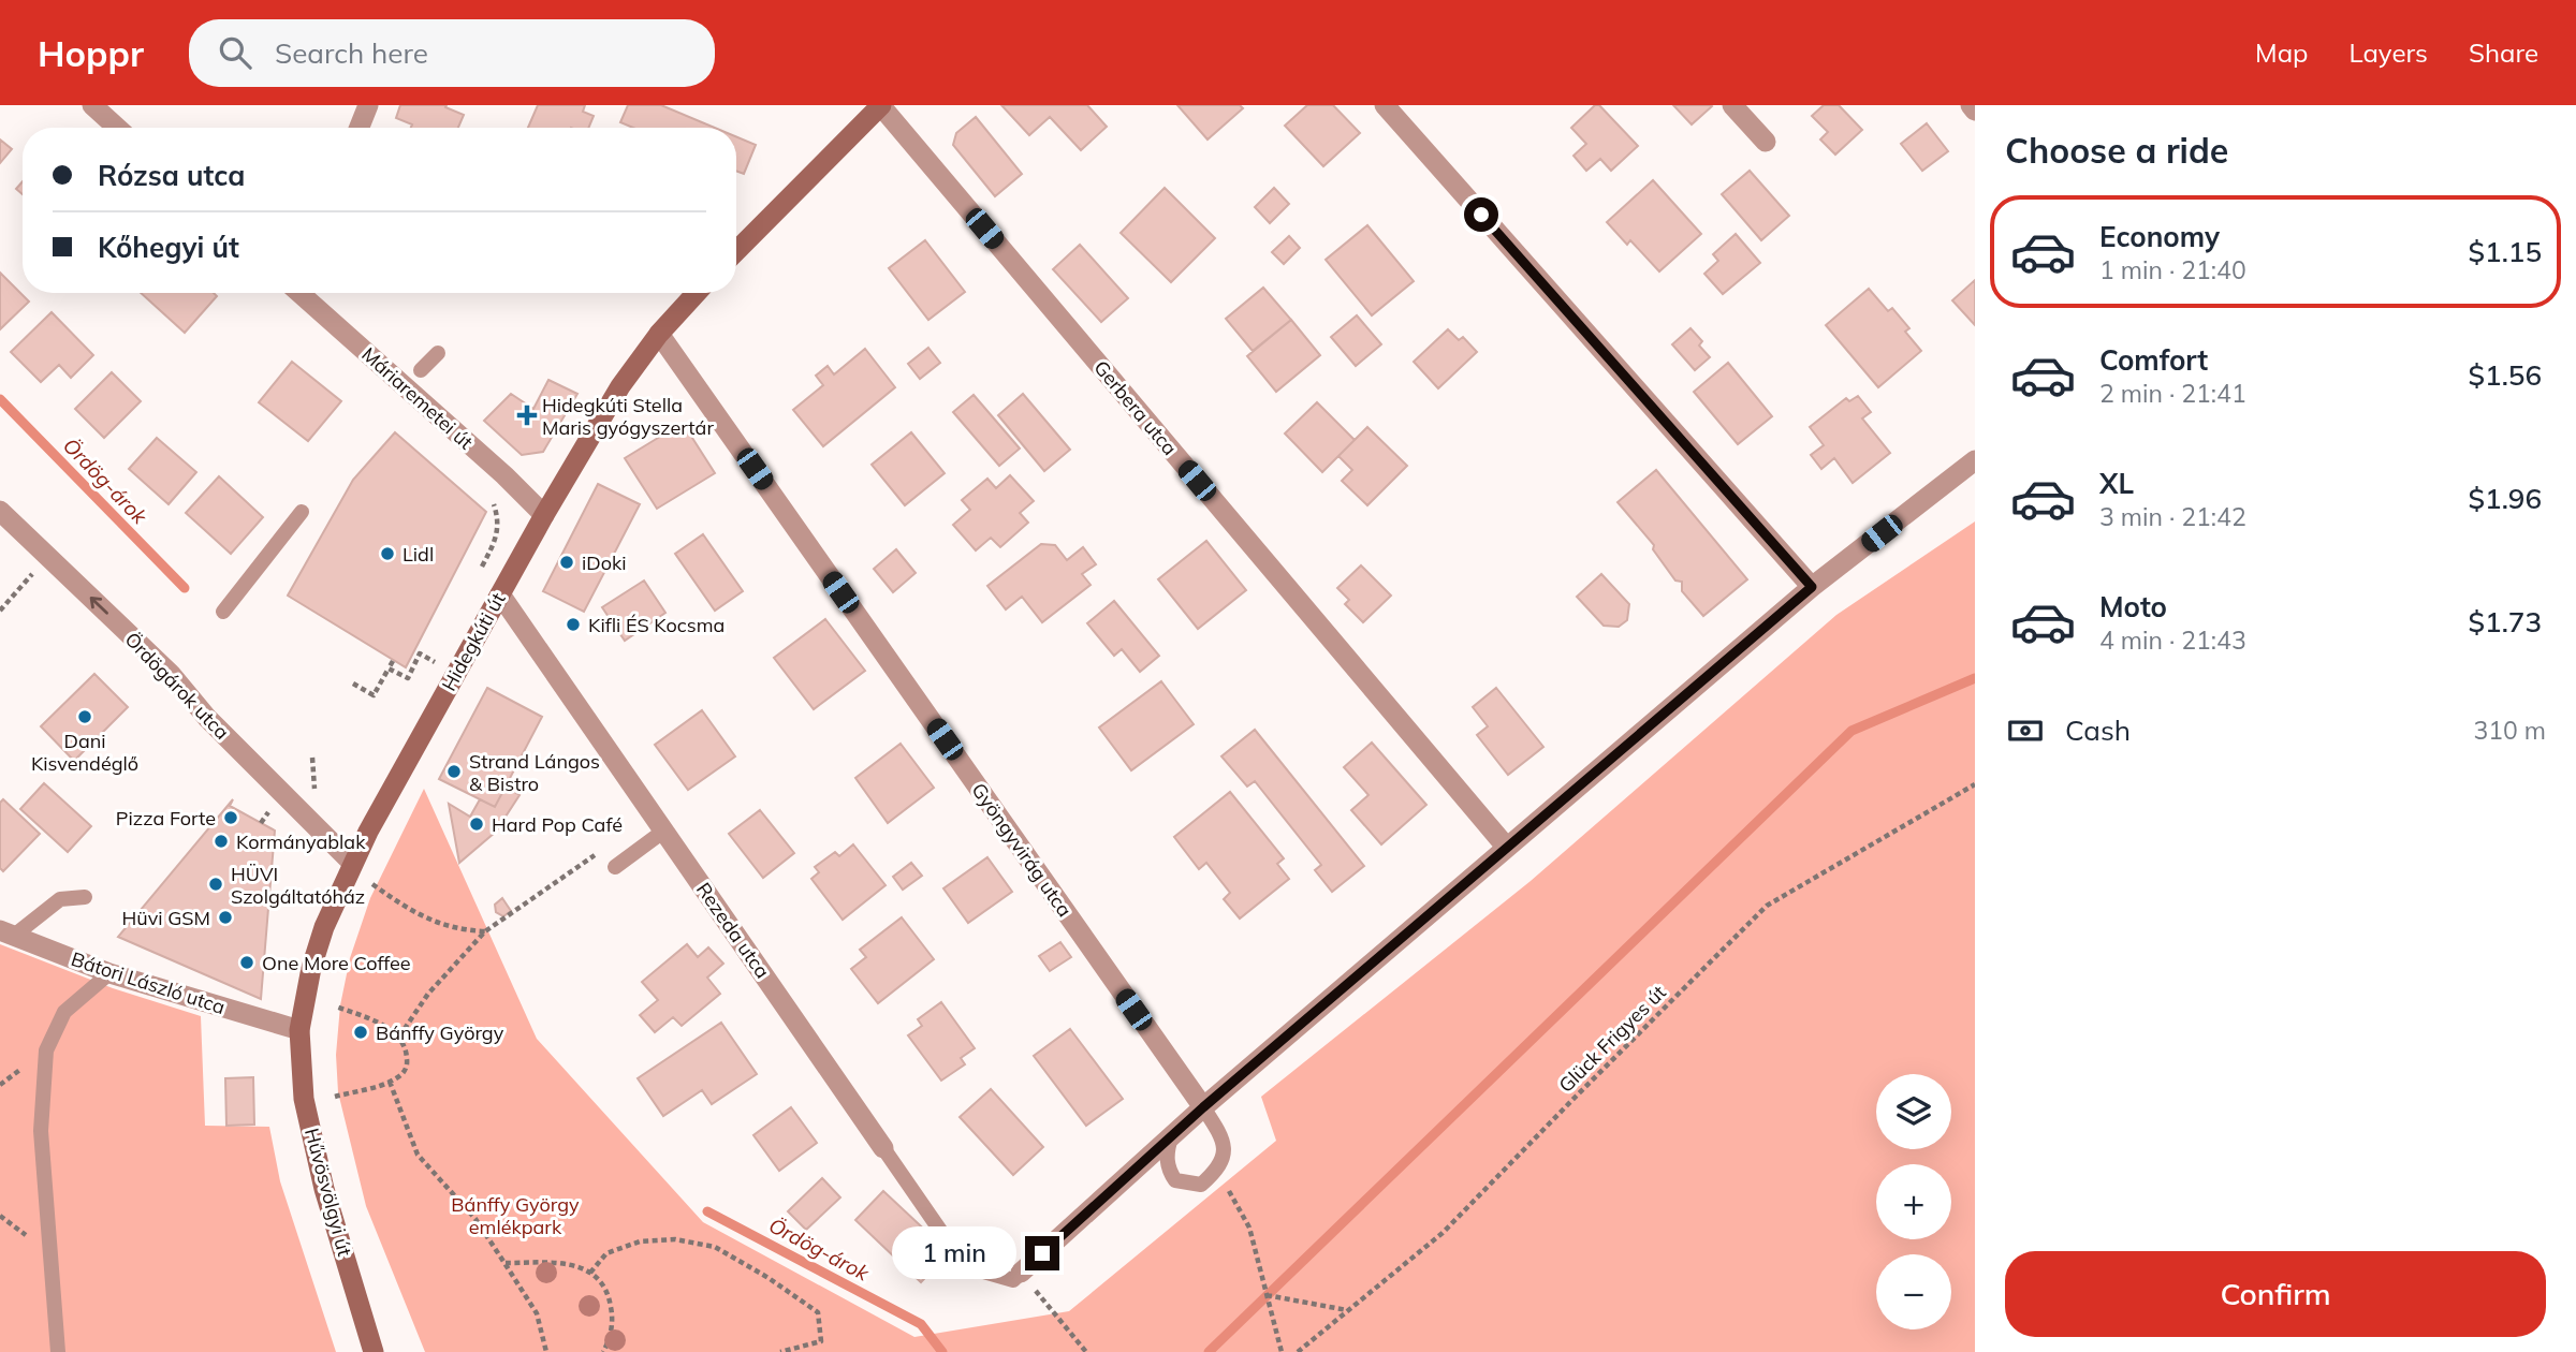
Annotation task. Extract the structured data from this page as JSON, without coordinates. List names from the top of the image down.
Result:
{
  "streets": {
    "main road": ["Hidegkúti út", "Hűvösvölgyi út"],
    "street": [
      "Máriaremetei út",
      "Gerbera utca",
      "Ördögárok utca",
      "Gyöngyvirág utca",
      "Rezeda utca",
      "Bátori László utca"
    ],
    "path": ["Glück Frigyes út"]
  },
  "crossings": [
    ["Máriaremetei út", "Hidegkúti út"],
    ["Hidegkúti út", "Ördögárok utca"],
    ["Hidegkúti út", "Gyöngyvirág utca"],
    ["Hidegkúti út", "Rezeda utca"],
    ["Hidegkúti út", "Bátori László utca"],
    ["Hidegkúti út", "Hűvösvölgyi út"],
    ["Bátori László utca", "Hűvösvölgyi út"]
  ],
  "one_way": ["Ördögárok utca"],
  "water": ["Ördög-árok"],
  "parks": ["Bánffy György emlékpark"],
  "places": {
    "health": ["Hidegkúti Stella Maris gyógyszertár"],
    "other": [
      "Lidl",
      "iDoki",
      "Kifli ÉS Kocsma",
      "Dani Kisvendéglő",
      "Strand Lángos & Bistro",
      "Pizza Forte",
      "Hard Pop Café",
      "Kormányablak",
      "HÜVI Szolgáltatóház",
      "Hüvi GSM",
      "One More Coffee",
      "Bánffy György"
    ]
  },
  "page": {
    "header": "Hoppr",
    "search": "Search here",
    "nav": ["Map", "Layers", "Share"],
    "heading": "Choose a ride",
    "banner": ["Rózsa utca", "Kőhegyi út"],
    "list": [
      {
        "name": "Economy",
        "note": "1 min · 21:40",
        "value": "$1.15"
      },
      {
        "name": "Comfort",
        "note": "2 min · 21:41",
        "value": "$1.56"
      },
      {
        "name": "XL",
        "note": "3 min · 21:42",
        "value": "$1.96"
      },
      {
        "name": "Moto",
        "note": "4 min · 21:43",
        "value": "$1.73"
      }
    ],
    "pay": ["Cash", "310 m"],
    "map_buttons": ["+", "−"],
    "bubble": "1 min",
    "buttons": "Confirm"
  }
}
